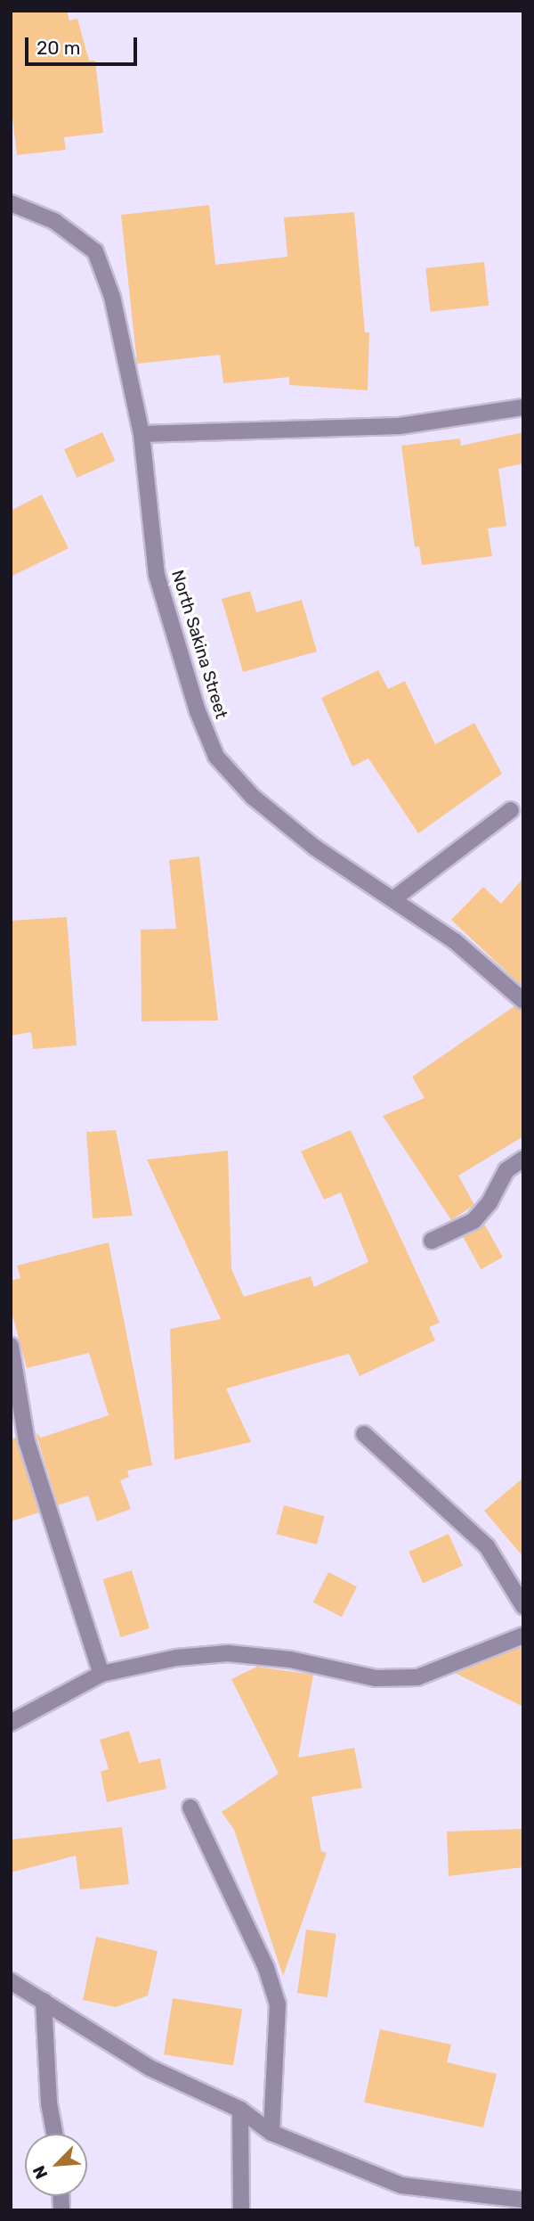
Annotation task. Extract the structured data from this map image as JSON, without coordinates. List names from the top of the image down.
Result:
{
  "streets": {
    "street": ["North Sakina Street"]
  },
  "scale_bar": "20 m",
  "north": "bottom left"
}
